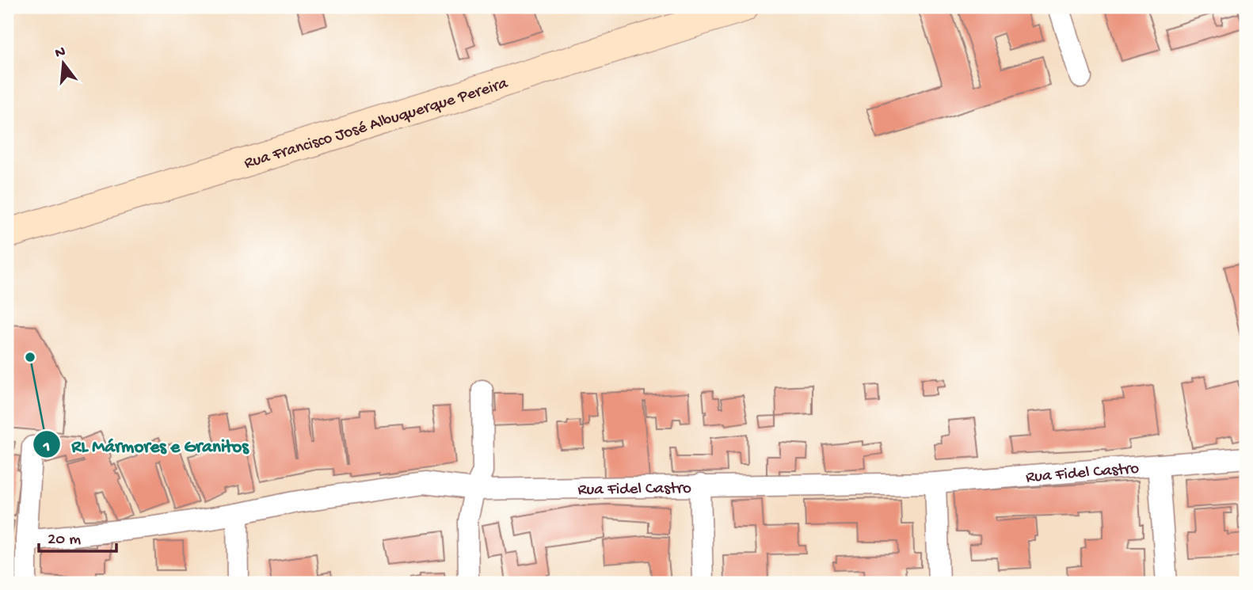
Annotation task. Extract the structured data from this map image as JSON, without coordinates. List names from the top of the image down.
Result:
{
  "streets": {
    "main road": ["Rua Francisco José Albuquerque Pereira"],
    "street": ["Rua Fidel Castro"]
  },
  "places": ["RL Mármores e Granitos"],
  "scale_bar": "20 m",
  "north": "top"
}
